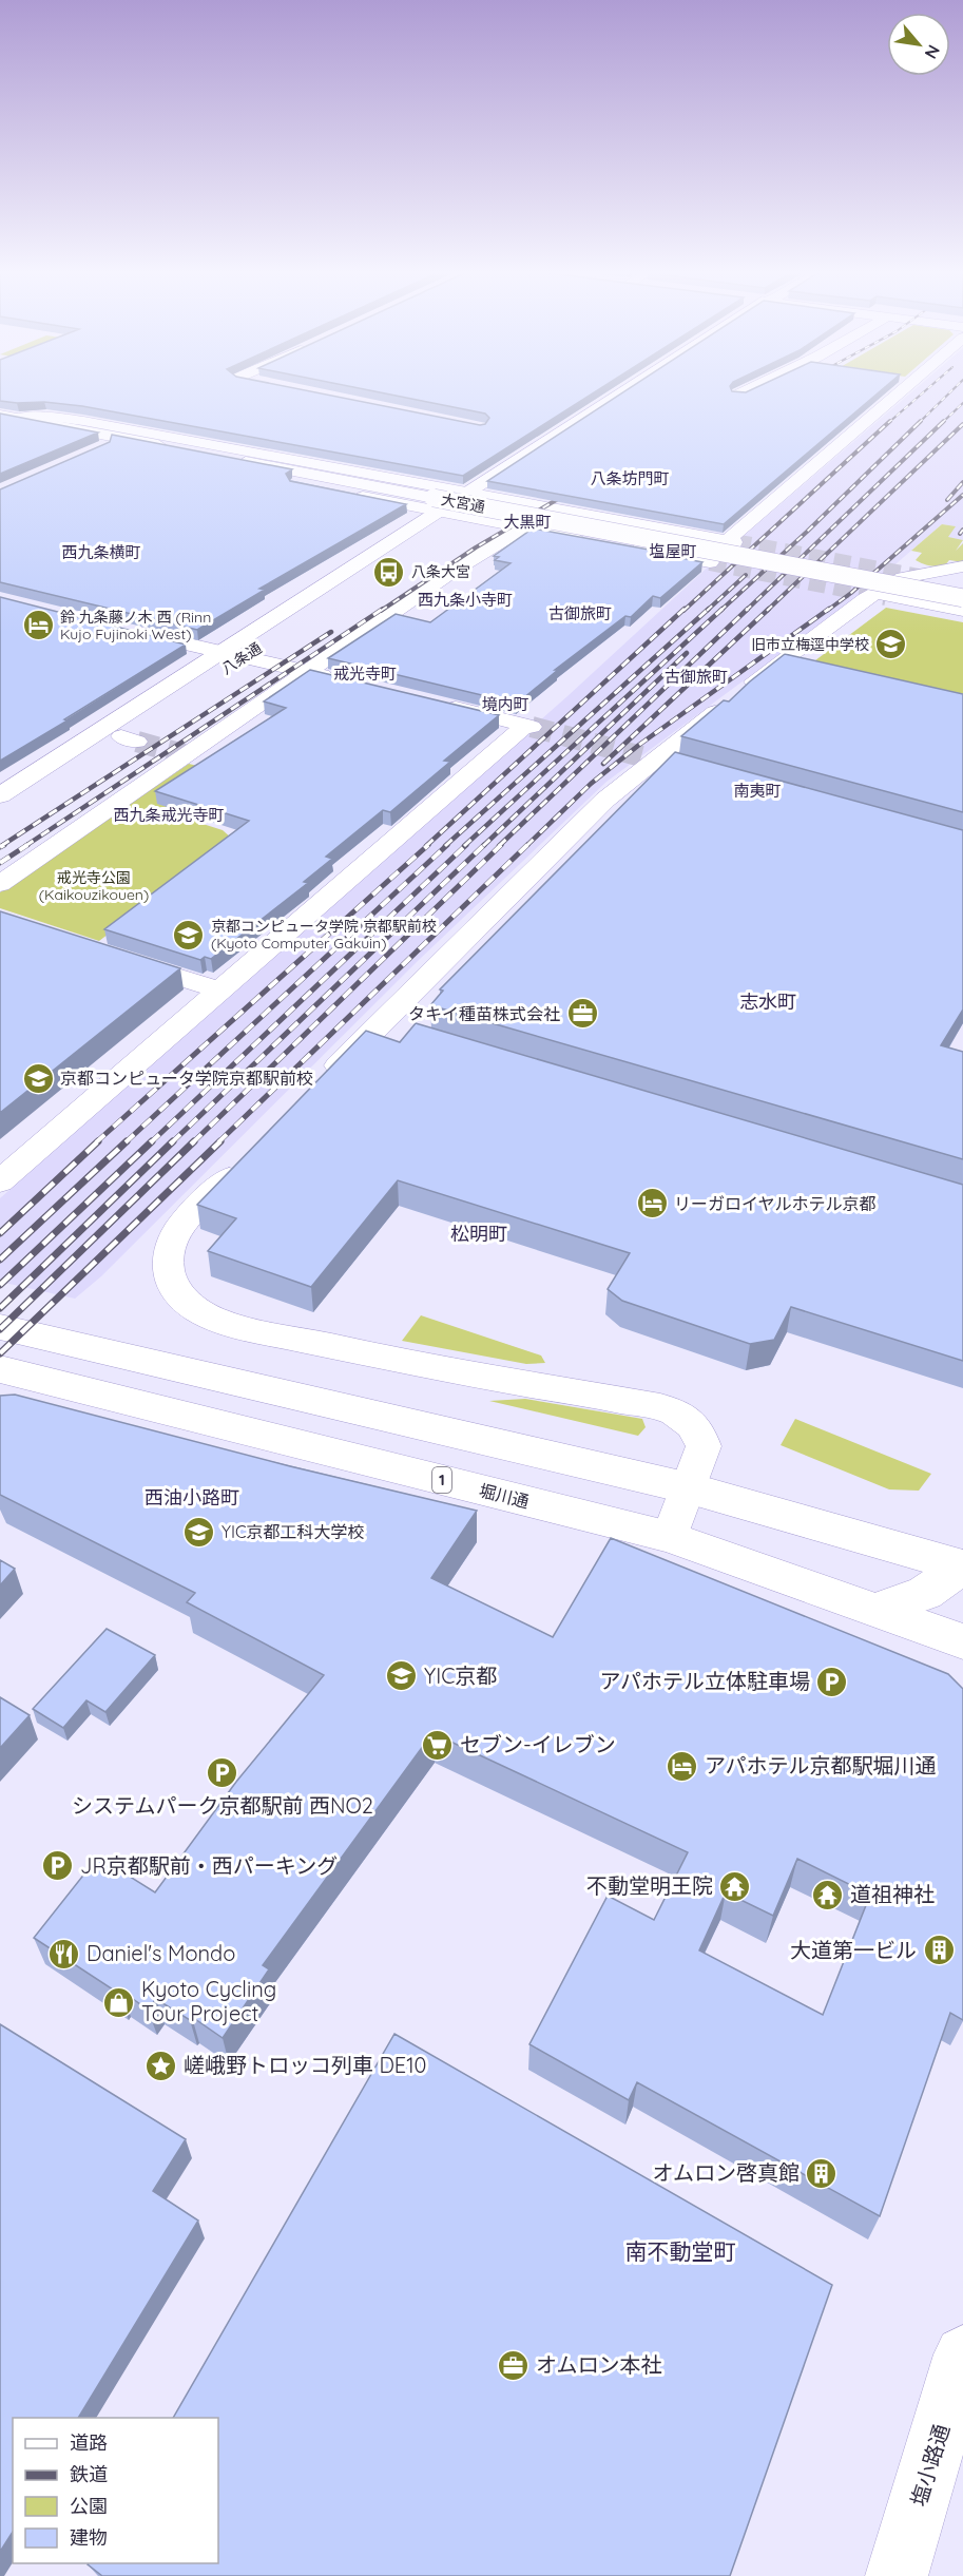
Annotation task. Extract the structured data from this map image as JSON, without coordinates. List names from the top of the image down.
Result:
{
  "streets": {
    "main road": [
      "大宮通",
      "八条通",
      "1",
      "堀川通",
      "塩小路通"
    ]
  },
  "crossings": [
    ["大宮通", "八条通"]
  ],
  "districts": [
    "八条坊門町",
    "大黒町",
    "塩屋町",
    "西九条横町",
    "西九条小寺町",
    "古御旅町",
    "戒光寺町",
    "古御旅町",
    "境内町",
    "南夷町",
    "西九条戒光寺町",
    "志水町",
    "松明町",
    "西油小路町",
    "南不動堂町"
  ],
  "parks": ["戒光寺公園 (Kaikouzikouen)"],
  "places": {
    "bus stop": ["八条大宮"],
    "hotel": ["鈴 九条藤ノ木 西 (Rinn Kujo Fujinoki West)", "リーガロイヤルホテル京都", "アパホテル京都駅堀川通"],
    "school or university": [
      "旧市立梅逕中学校",
      "京都コンピュータ学院 京都駅前校 (Kyoto Computer Gakuin)",
      "京都コンピュータ学院京都駅前校",
      "YIC京都工科大学校",
      "YIC京都"
    ],
    "office": ["タキイ種苗株式会社", "オムロン本社"],
    "parking": ["アパホテル立体駐車場", "システムパーク京都駅前 西NO2", "JR京都駅前・西パーキング"],
    "supermarket": ["セブン-イレブン"],
    "temple": ["不動堂明王院", "道祖神社"],
    "building": ["大道第一ビル", "オムロン啓真館"],
    "restaurant": ["Daniel's Mondo"],
    "shop": ["Kyoto Cycling Tour Project"],
    "place": ["嵯峨野トロッコ列車 DE10"]
  },
  "legend": [
    "道路",
    "鉄道",
    "公園",
    "建物"
  ],
  "north": "bottom right"
}
